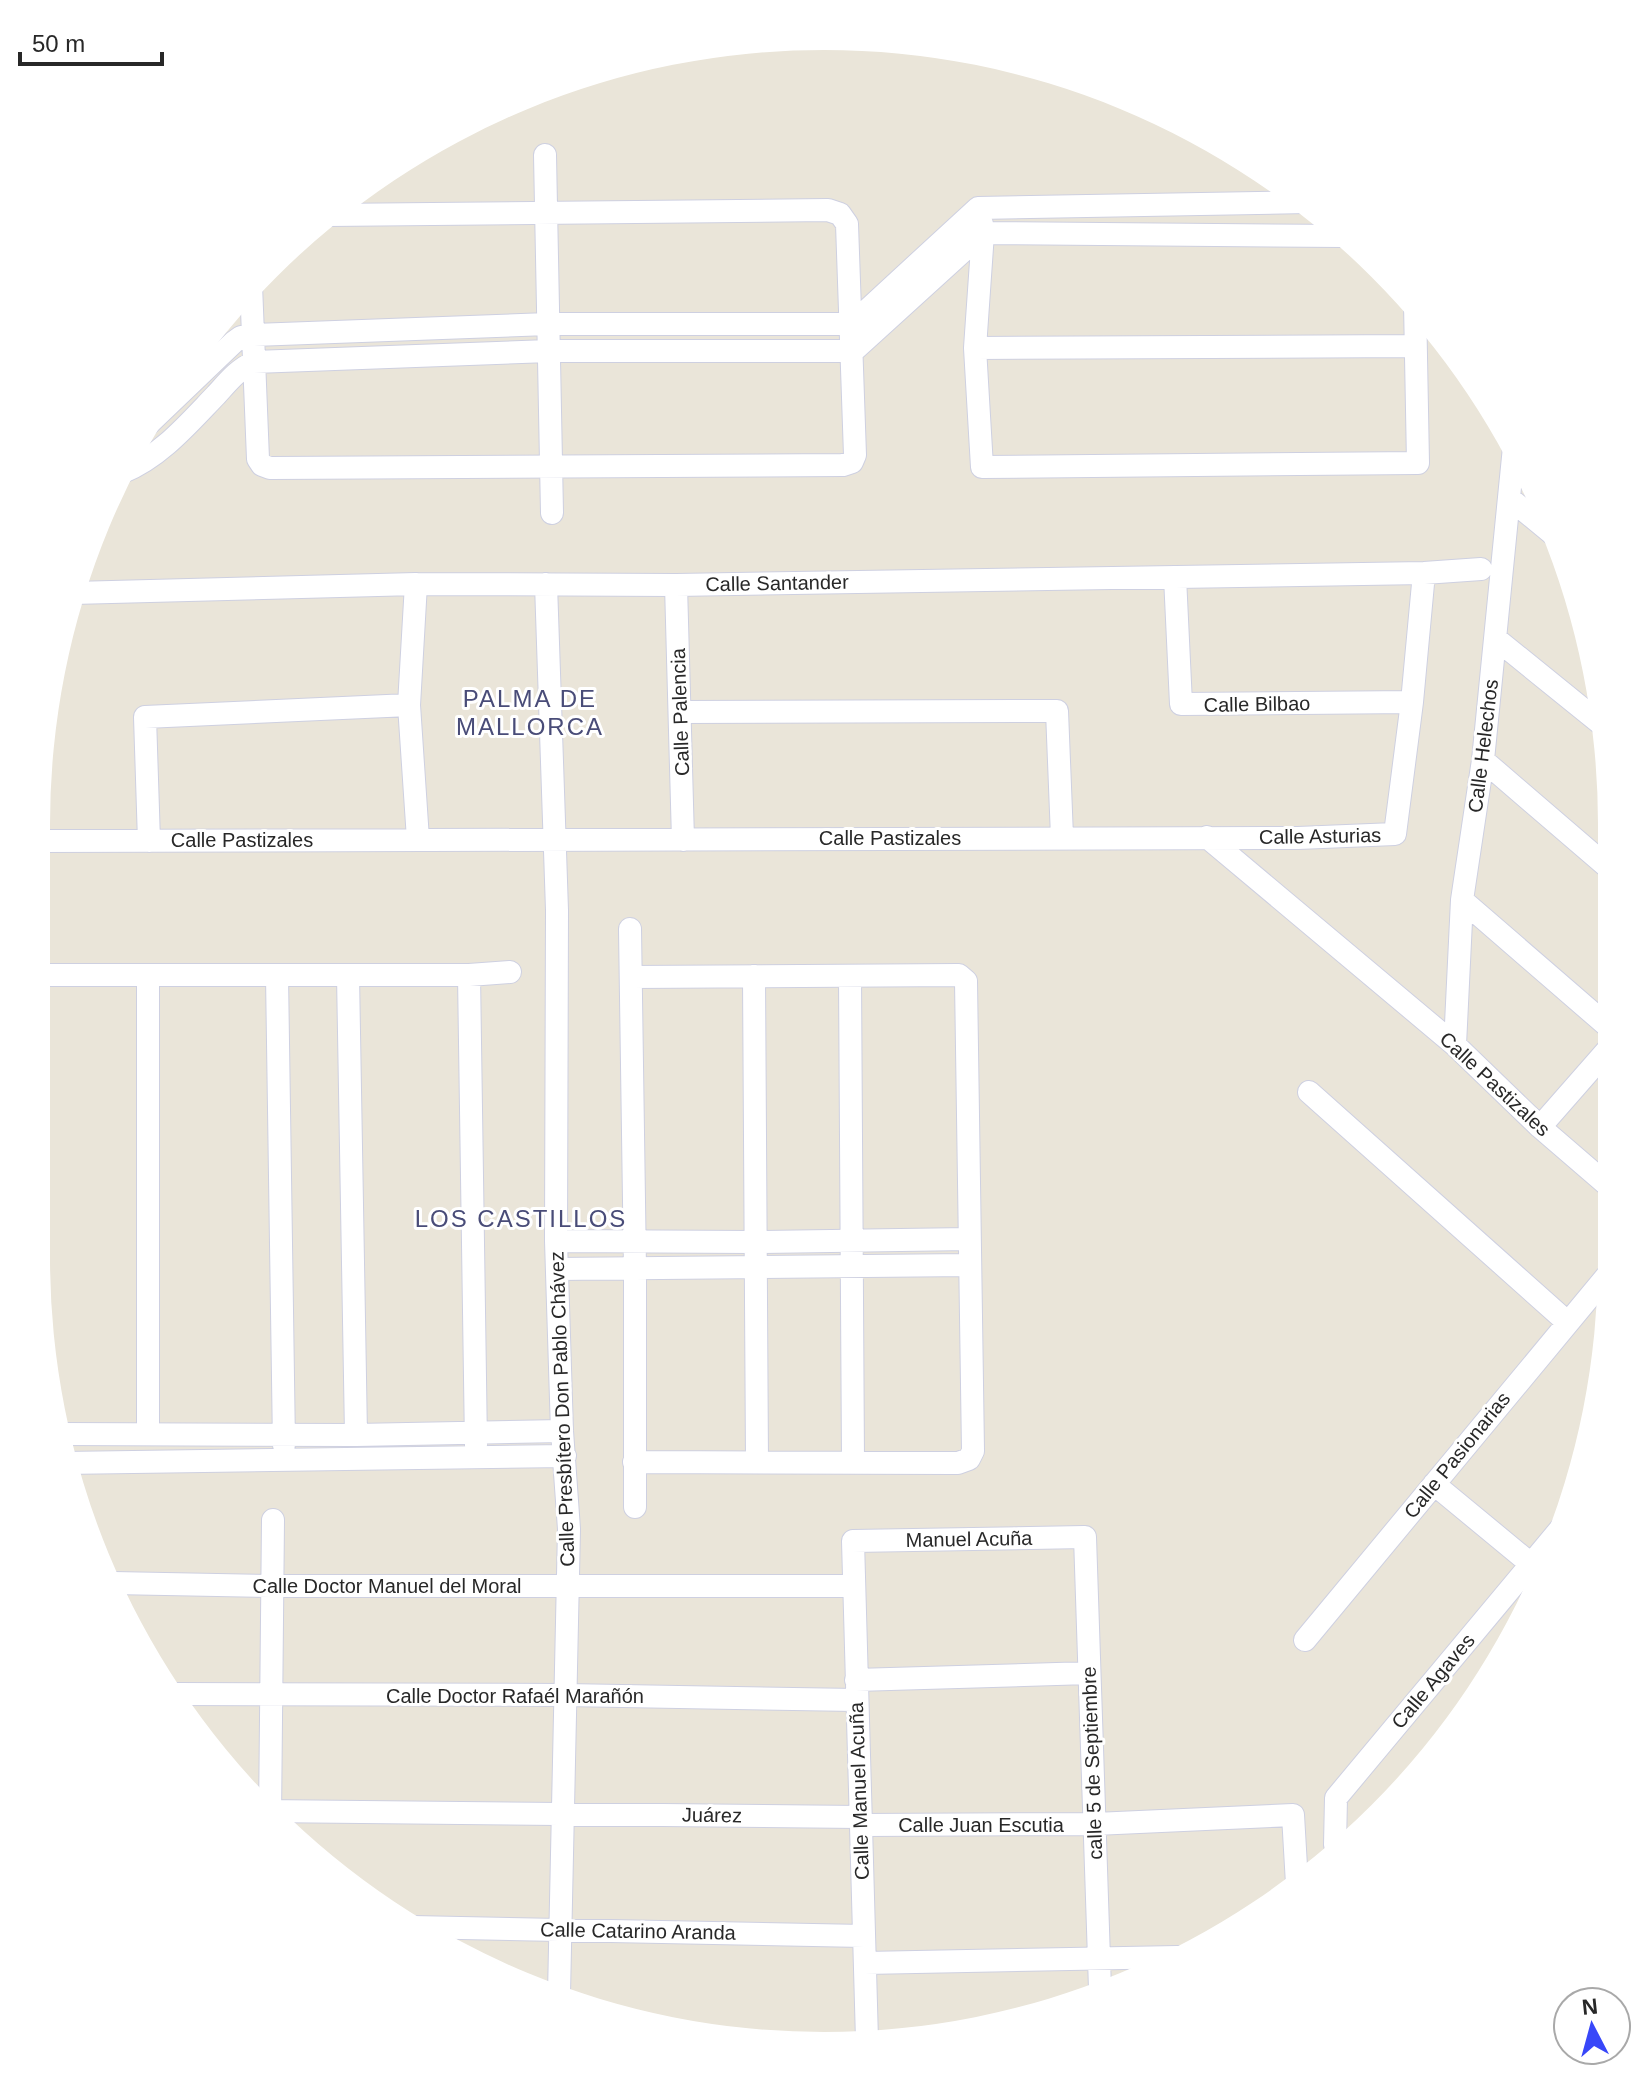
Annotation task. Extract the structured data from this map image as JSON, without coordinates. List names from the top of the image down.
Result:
{
  "streets": {
    "street": [
      "Calle Santander",
      "Calle Bilbao",
      "Calle Palencia",
      "Calle Helechos",
      "Calle Asturias",
      "Calle Pastizales",
      "Calle Presbítero Don Pablo Chávez",
      "Calle Pasionarias",
      "Manuel Acuña",
      "Calle Doctor Manuel del Moral",
      "Calle Agaves",
      "Calle Doctor Rafaél Marañón",
      "calle 5 de Septiembre",
      "Calle Manuel Acuña",
      "Juárez",
      "Calle Juan Escutia",
      "Calle Catarino Aranda"
    ]
  },
  "crossings": [
    ["Calle Santander", "Calle Bilbao"],
    ["Calle Santander", "Calle Palencia"],
    ["Calle Santander", "Calle Presbítero Don Pablo Chávez"],
    ["Calle Bilbao", "Calle Asturias"],
    ["Calle Palencia", "Calle Pastizales"],
    ["Calle Helechos", "Calle Pastizales"],
    ["Calle Asturias", "Calle Pastizales"],
    ["Calle Pastizales", "Calle Presbítero Don Pablo Chávez"],
    ["Calle Presbítero Don Pablo Chávez", "Calle Doctor Manuel del Moral"],
    ["Calle Presbítero Don Pablo Chávez", "Calle Doctor Rafaél Marañón"],
    ["Calle Presbítero Don Pablo Chávez", "Juárez"],
    ["Calle Presbítero Don Pablo Chávez", "Calle Catarino Aranda"],
    ["Manuel Acuña", "calle 5 de Septiembre"],
    ["Manuel Acuña", "Calle Manuel Acuña"],
    ["Calle Doctor Manuel del Moral", "Calle Manuel Acuña"],
    ["Calle Agaves", "Calle Juan Escutia"],
    ["Calle Doctor Rafaél Marañón", "calle 5 de Septiembre"],
    ["Calle Doctor Rafaél Marañón", "Calle Manuel Acuña"],
    ["calle 5 de Septiembre", "Calle Juan Escutia"],
    ["Calle Manuel Acuña", "Juárez"],
    ["Calle Manuel Acuña", "Calle Juan Escutia"],
    ["Calle Manuel Acuña", "Calle Catarino Aranda"],
    ["Juárez", "Calle Juan Escutia"]
  ],
  "districts": ["PALMA DE MALLORCA", "LOS CASTILLOS"],
  "scale_bar": "50 m",
  "north": "top"
}
